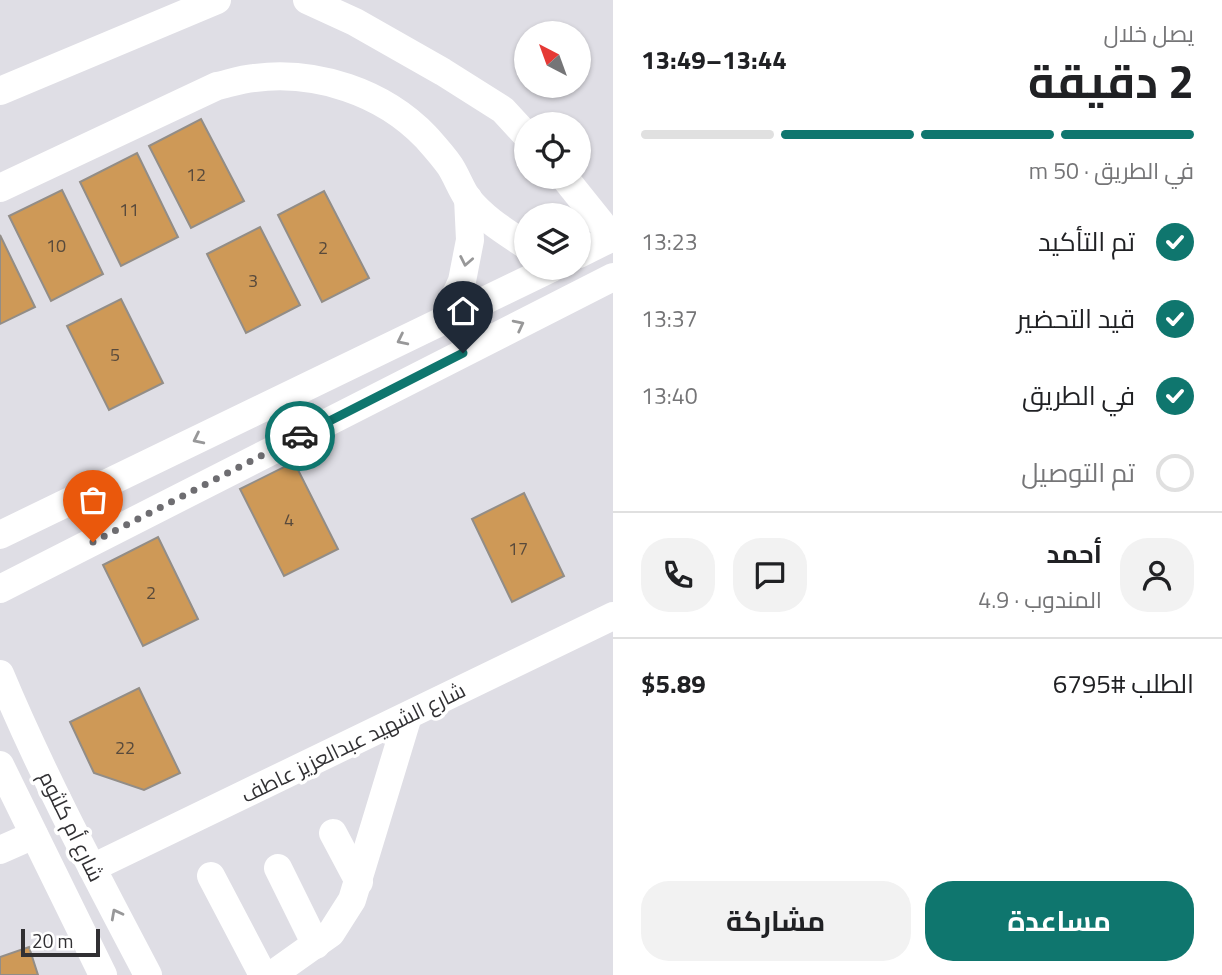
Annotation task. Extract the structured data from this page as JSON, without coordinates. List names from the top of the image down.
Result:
{
  "streets": {
    "street": ["شارع الشهيد عبدالعزيز عاطف", "شارع أم كلثوم"]
  },
  "crossings": [
    ["شارع الشهيد عبدالعزيز عاطف", "شارع أم كلثوم"]
  ],
  "house_numbers": [
    "12",
    "11",
    "10",
    "2",
    "3",
    "5",
    "4",
    "17",
    "2",
    "22"
  ],
  "scale_bar": "20 m",
  "north": "top left",
  "page": {
    "heading": ["2 دقيقة", "يصل خلال", "13:44–13:49"],
    "panel": [
      "أحمد",
      "المندوب · 4.9",
      "الطلب #6795",
      "$5.89"
    ],
    "bar": "في الطريق · 50 m",
    "list": [
      ["تم التأكيد", "13:23"],
      ["قيد التحضير", "13:37"],
      ["في الطريق", "13:40"],
      "تم التوصيل"
    ],
    "buttons": ["مساعدة", "مشاركة"],
    "scale": "20 m"
  }
}
